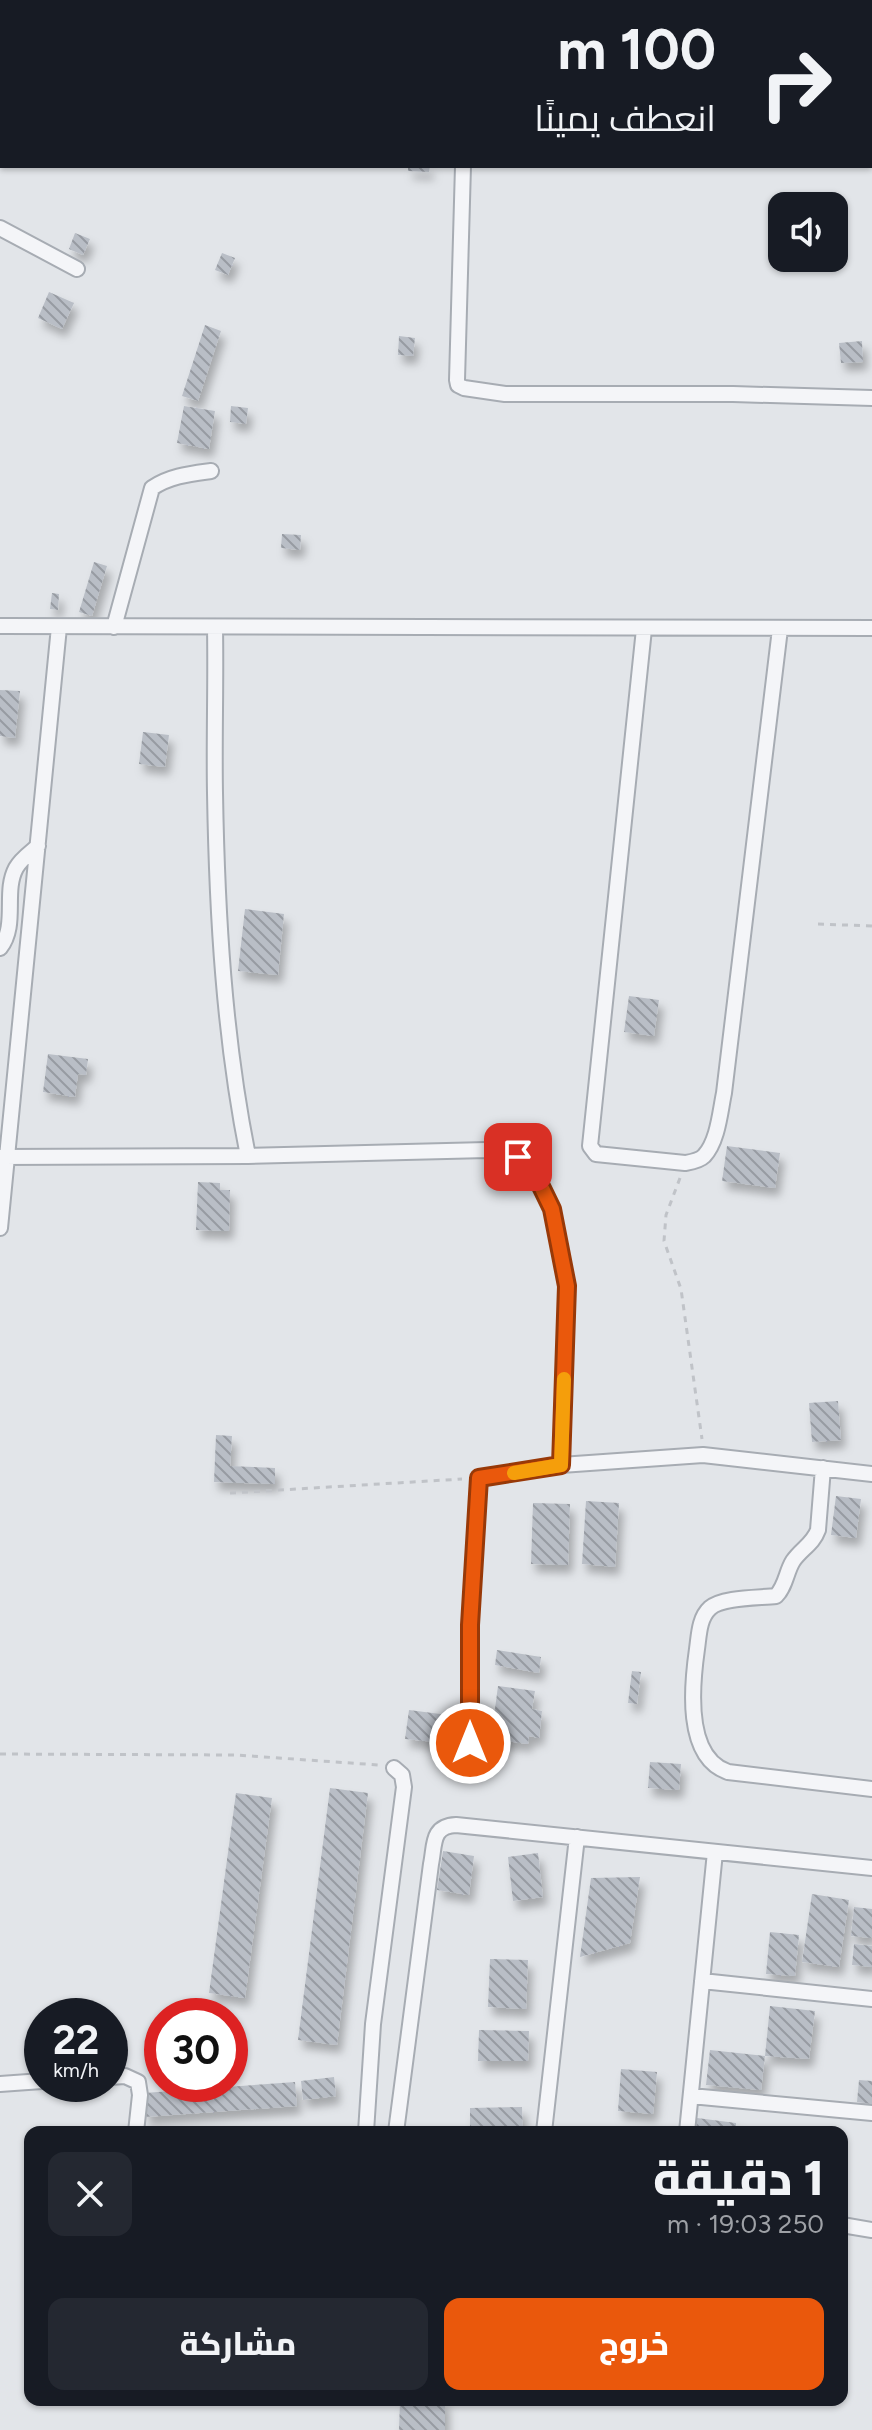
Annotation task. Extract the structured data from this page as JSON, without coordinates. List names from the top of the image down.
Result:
{
  "page": {
    "turn": ["100 m", "انعطف يمينًا"],
    "speed": "22 km/h",
    "limit": "30",
    "heading": ["1 دقيقة", "250 m · 19:03"],
    "buttons": ["خروج", "مشاركة"]
  }
}
